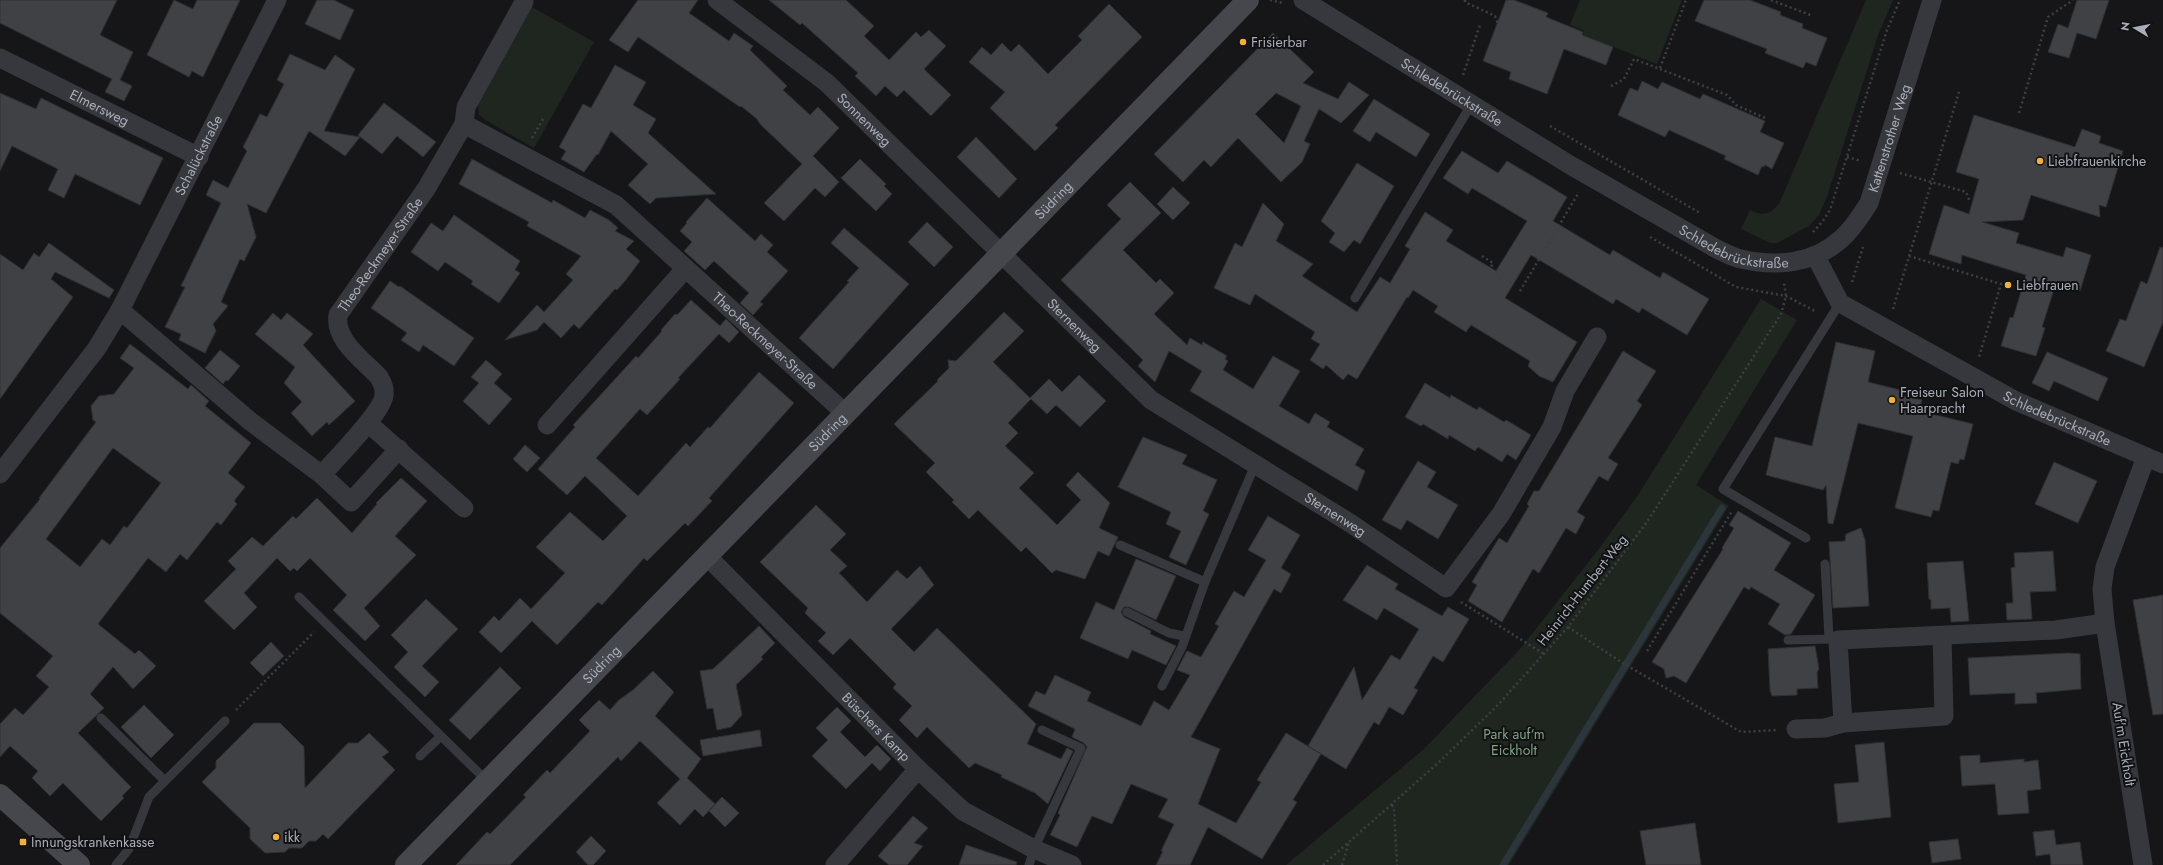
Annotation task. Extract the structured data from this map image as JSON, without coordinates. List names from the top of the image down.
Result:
{
  "streets": {
    "street": [
      "Schledebrückstraße",
      "Elmersweg",
      "Sonnenweg",
      "Kattenstrother Weg",
      "Schalückstraße",
      "Südring",
      "Theo-Reckmeyer-Straße",
      "Sternenweg",
      "Büschers Kamp",
      "Auf'm Eickholt"
    ],
    "path": ["Heinrich-Humbert-Weg"]
  },
  "crossings": [
    ["Schledebrückstraße", "Kattenstrother Weg"],
    ["Schledebrückstraße", "Auf'm Eickholt"],
    ["Elmersweg", "Schalückstraße"],
    ["Sonnenweg", "Südring"],
    ["Sonnenweg", "Sternenweg"],
    ["Südring", "Theo-Reckmeyer-Straße"],
    ["Südring", "Sternenweg"],
    ["Südring", "Büschers Kamp"]
  ],
  "parks": ["Park auf‘m Eickholt"],
  "places": {
    "other": [
      "Frisierbar",
      "Liebfrauenkirche",
      "Liebfrauen",
      "Freiseur Salon Haarpracht",
      "ikk"
    ],
    "transit": ["Innungskrankenkasse"]
  },
  "north": "left"
}
